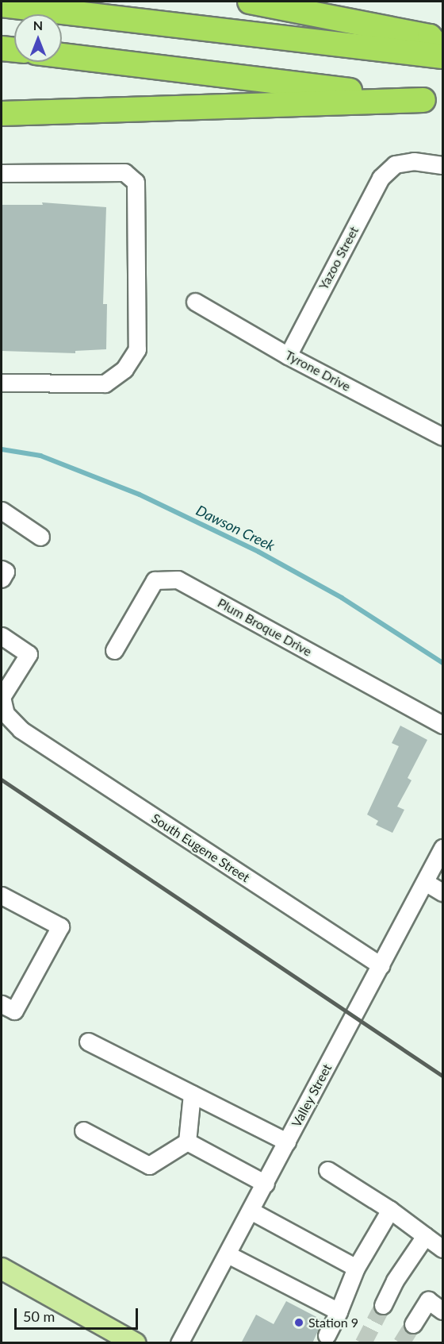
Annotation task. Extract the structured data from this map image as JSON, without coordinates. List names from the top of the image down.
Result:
{
  "streets": {
    "street": [
      "Yazoo Street",
      "Tyrone Drive",
      "Plum Broque Drive",
      "South Eugene Street",
      "Valley Street"
    ]
  },
  "crossings": [
    ["Yazoo Street", "Tyrone Drive"],
    ["South Eugene Street", "Valley Street"]
  ],
  "water": ["Dawson Creek"],
  "places": ["Station 9"],
  "scale_bar": "50 m",
  "north": "top"
}
